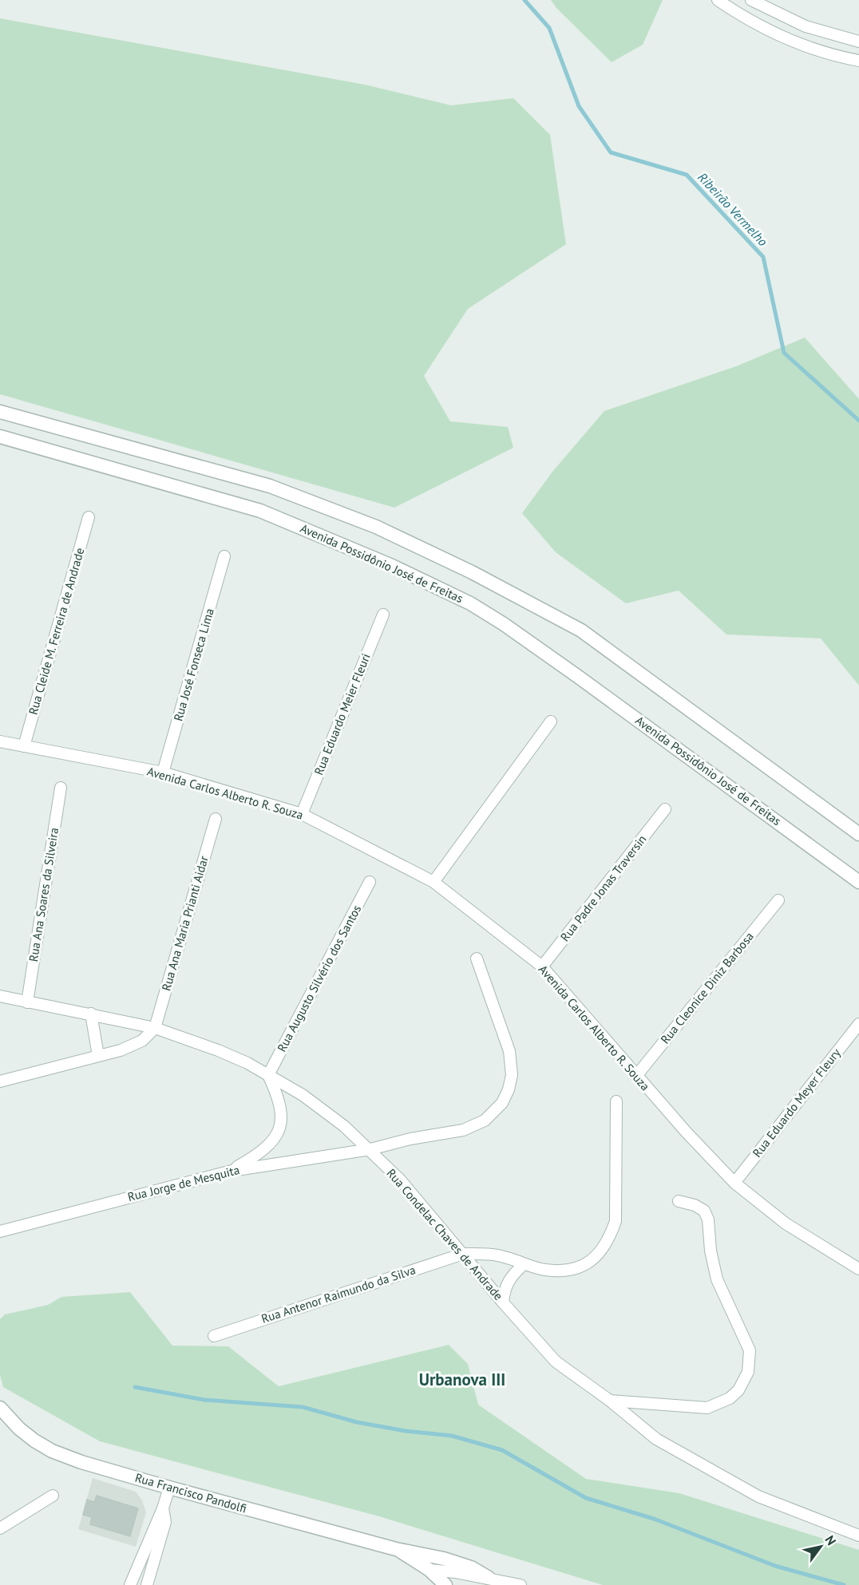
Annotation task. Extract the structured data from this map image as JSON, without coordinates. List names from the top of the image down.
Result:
{
  "streets": {
    "street": [
      "Avenida Possidônio José de Freitas",
      "Rua Cleide M. Ferreira de Andrade",
      "Rua José Fonseca Lima",
      "Rua Eduardo Meier Fleuri",
      "Avenida Carlos Alberto R. Souza",
      "Rua Padre Jonas Traversin",
      "Rua Ana Soares da Silveira",
      "Rua Ana Maria Prianti Aidar",
      "Rua Augusto Silvério dos Santos",
      "Rua Cleonice Diniz Barbosa",
      "Rua Eduardo Meyer Fleury",
      "Rua Jorge de Mesquita",
      "Rua Condelac Chaves de Andrade",
      "Rua Antenor Raimundo da Silva",
      "Rua Francisco Pandolfi"
    ]
  },
  "crossings": [
    ["Rua Cleide M. Ferreira de Andrade", "Avenida Carlos Alberto R. Souza"],
    ["Rua José Fonseca Lima", "Avenida Carlos Alberto R. Souza"],
    ["Rua Eduardo Meier Fleuri", "Avenida Carlos Alberto R. Souza"],
    ["Avenida Carlos Alberto R. Souza", "Rua Padre Jonas Traversin"],
    ["Avenida Carlos Alberto R. Souza", "Rua Cleonice Diniz Barbosa"],
    ["Avenida Carlos Alberto R. Souza", "Rua Eduardo Meyer Fleury"],
    ["Rua Ana Soares da Silveira", "Rua Condelac Chaves de Andrade"],
    ["Rua Ana Maria Prianti Aidar", "Rua Condelac Chaves de Andrade"],
    ["Rua Augusto Silvério dos Santos", "Rua Condelac Chaves de Andrade"],
    ["Rua Jorge de Mesquita", "Rua Condelac Chaves de Andrade"],
    ["Rua Condelac Chaves de Andrade", "Rua Antenor Raimundo da Silva"]
  ],
  "districts": ["Urbanova III"],
  "water": ["Ribeirão Vermelho"],
  "north": "top right"
}
